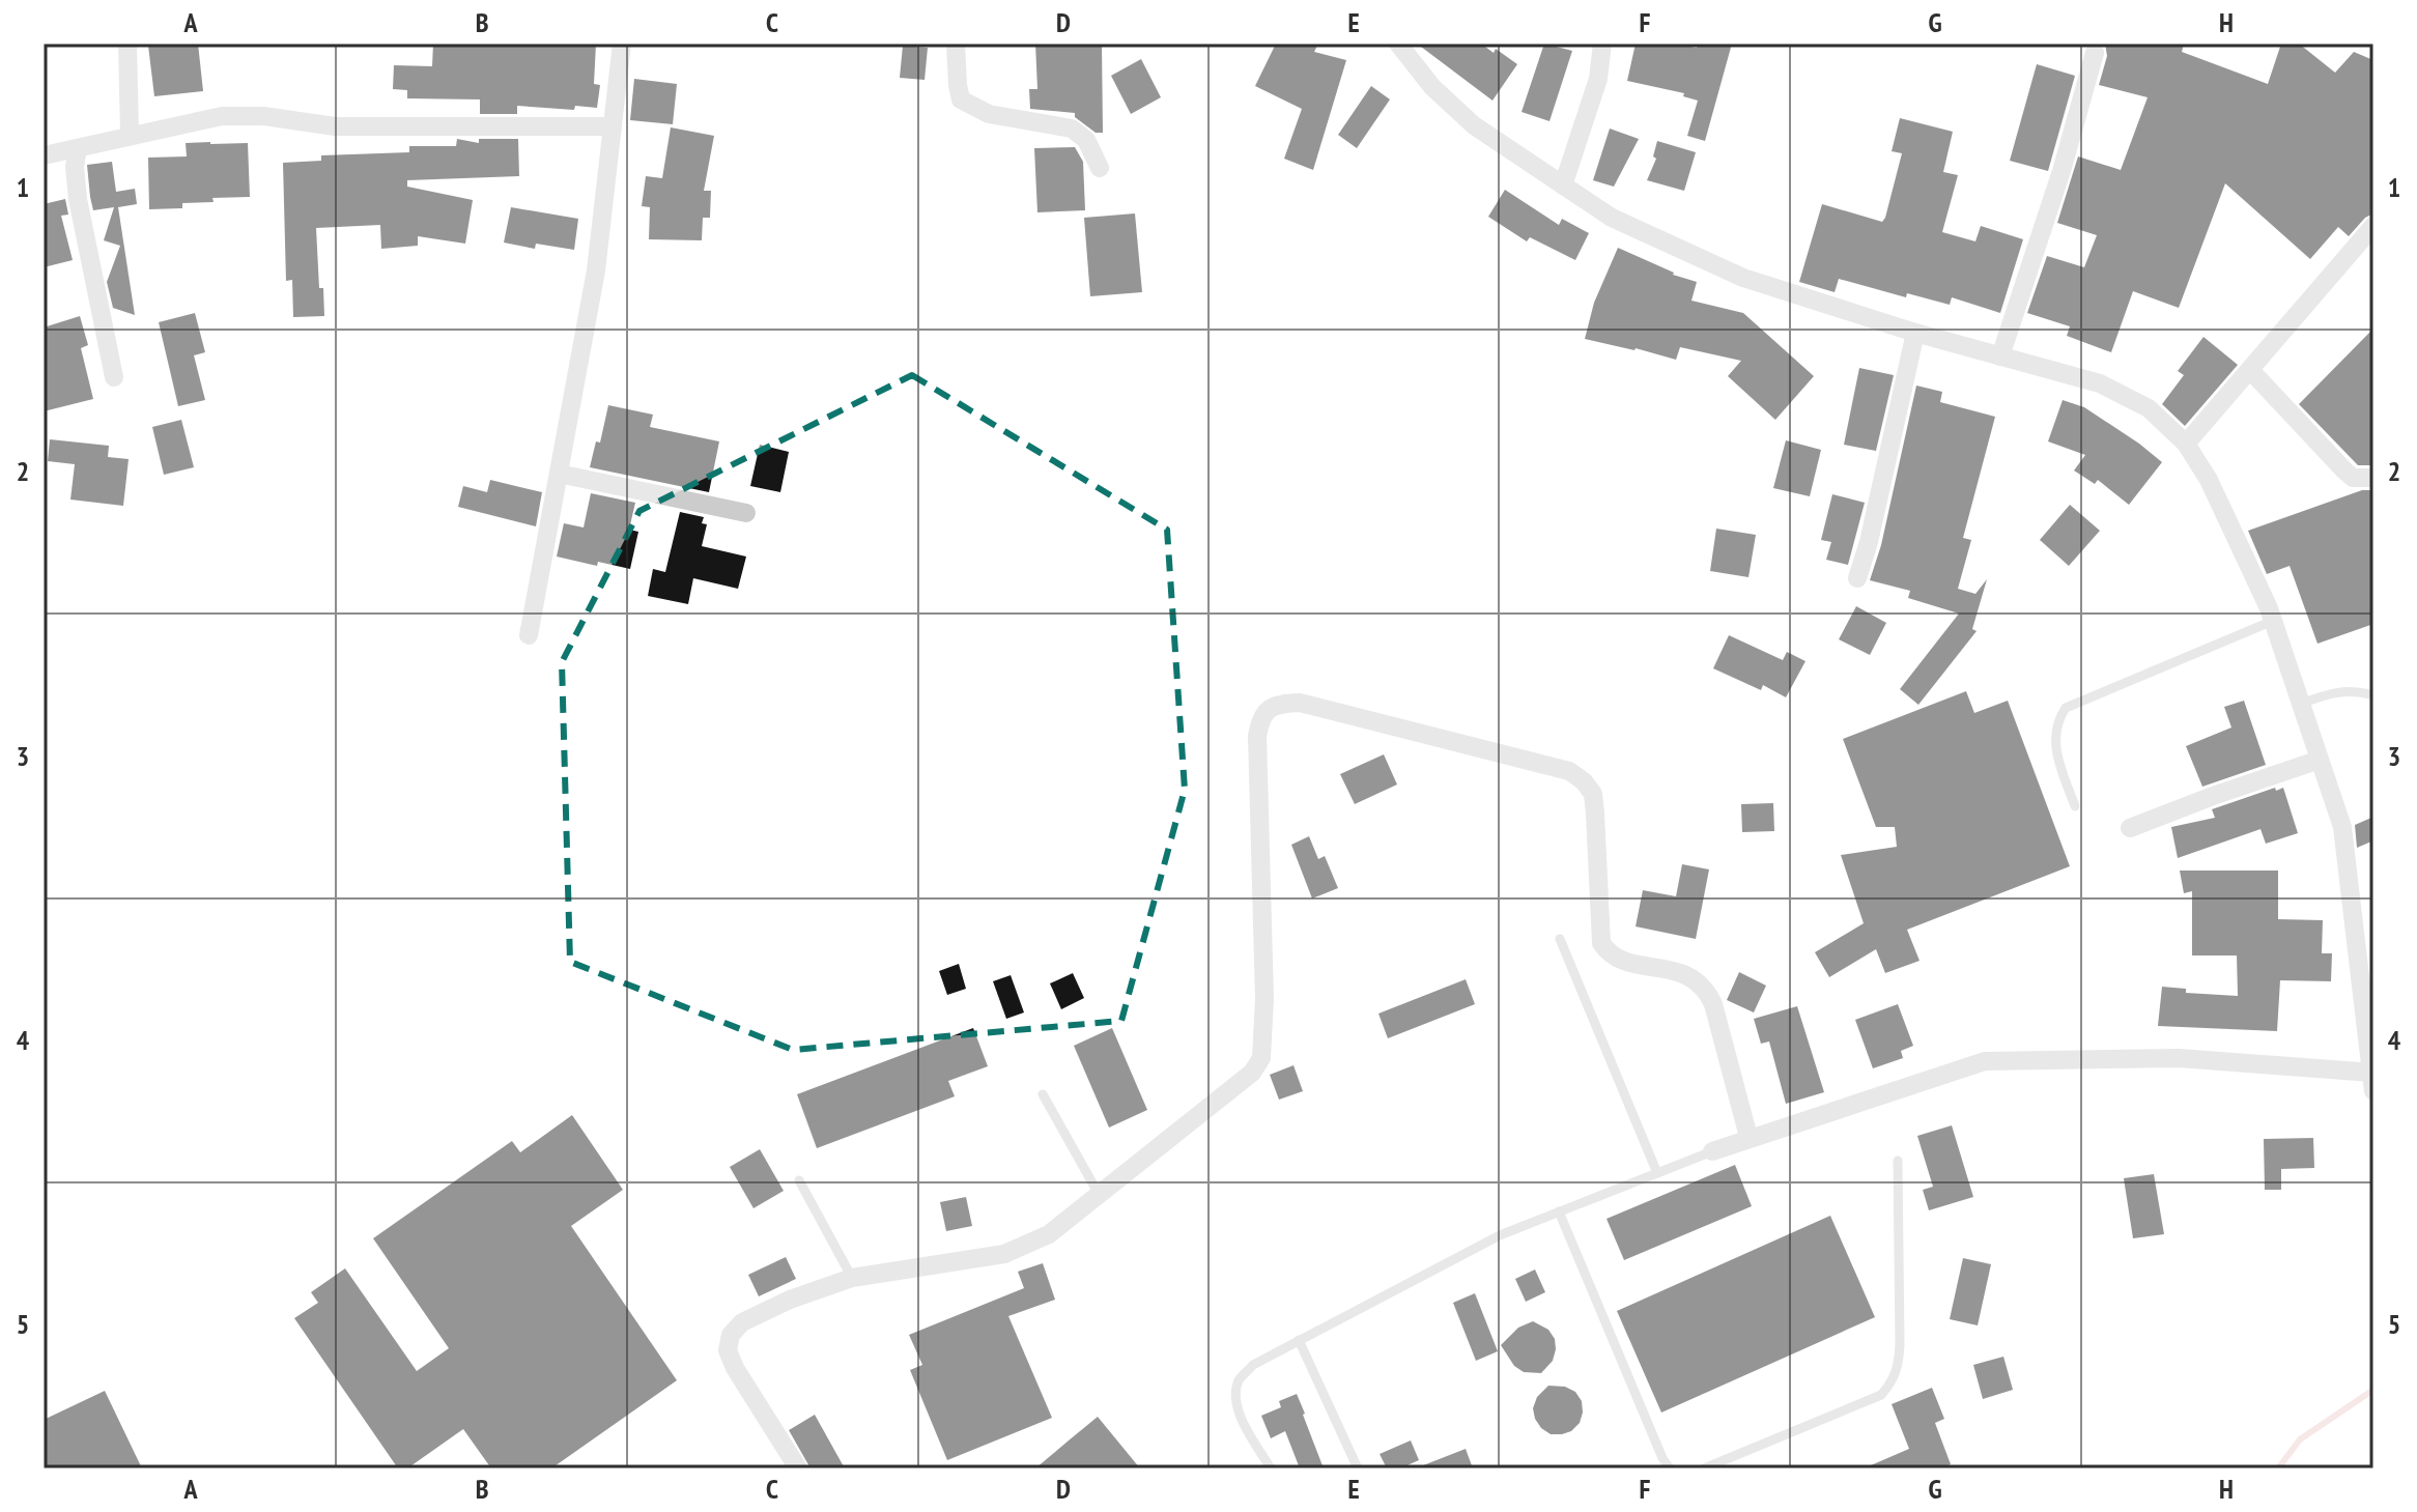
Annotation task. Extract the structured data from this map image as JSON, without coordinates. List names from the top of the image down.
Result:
{
  "grid": {
    "columns": [
      "A",
      "B",
      "C",
      "D",
      "E",
      "F",
      "G",
      "H"
    ],
    "rows": [
      "1",
      "2",
      "3",
      "4",
      "5"
    ]
  }
}
